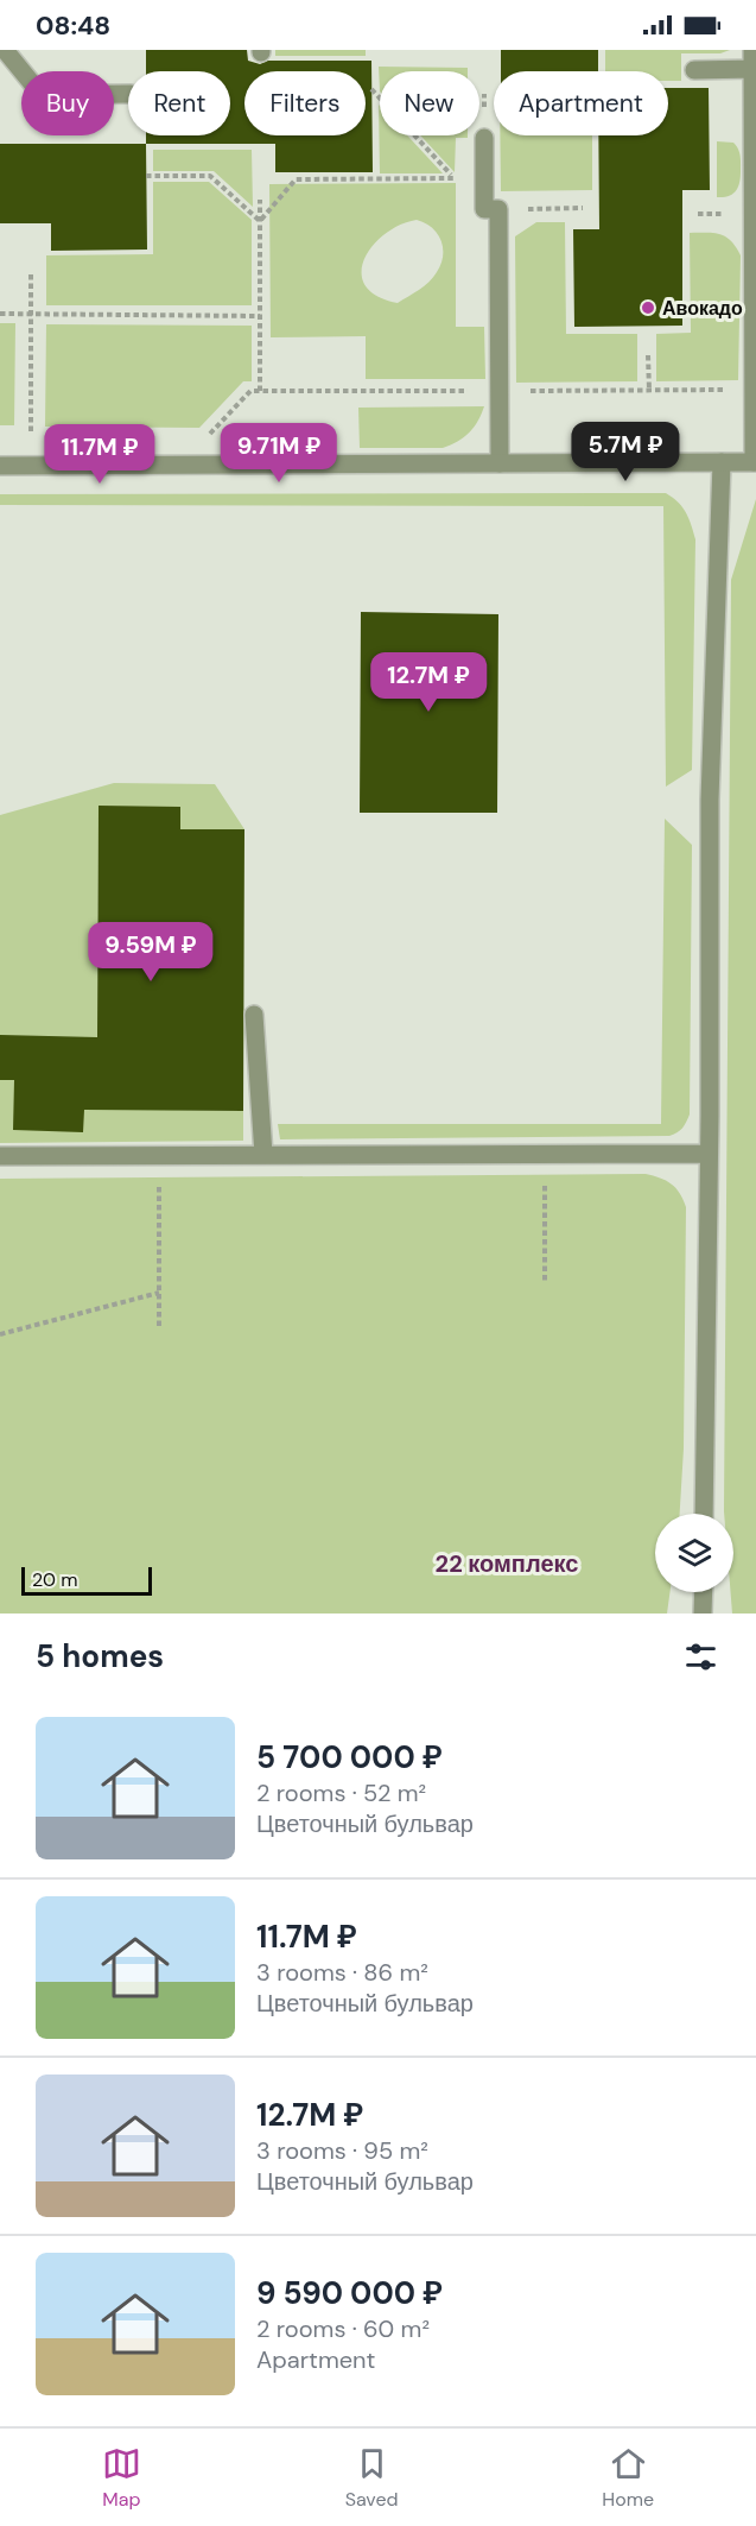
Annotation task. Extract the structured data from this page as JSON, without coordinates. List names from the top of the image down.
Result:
{
  "districts": ["22 комплекс"],
  "places": ["Авокадо"],
  "scale_bar": "20 m",
  "page": {
    "status": "08:48",
    "chip": [
      "Buy",
      "Rent",
      "Filters",
      "New",
      "Apartment"
    ],
    "price": [
      "5.7M ₽",
      "9.71M ₽",
      "11.7M ₽",
      "12.7M ₽",
      "9.59M ₽"
    ],
    "scale": "20 m",
    "heading": "5 homes",
    "list": [
      {
        "name": "5 700 000 ₽",
        "note": "2 rooms · 52 m² · Цветочный бульвар"
      },
      {
        "name": "11.7M ₽",
        "note": "3 rooms · 86 m² · Цветочный бульвар"
      },
      {
        "name": "12.7M ₽",
        "note": "3 rooms · 95 m² · Цветочный бульвар"
      },
      {
        "name": "9 590 000 ₽",
        "note": "2 rooms · 60 m² · Apartment"
      }
    ],
    "tabs": ["Map", "Saved", "Home"]
  }
}
